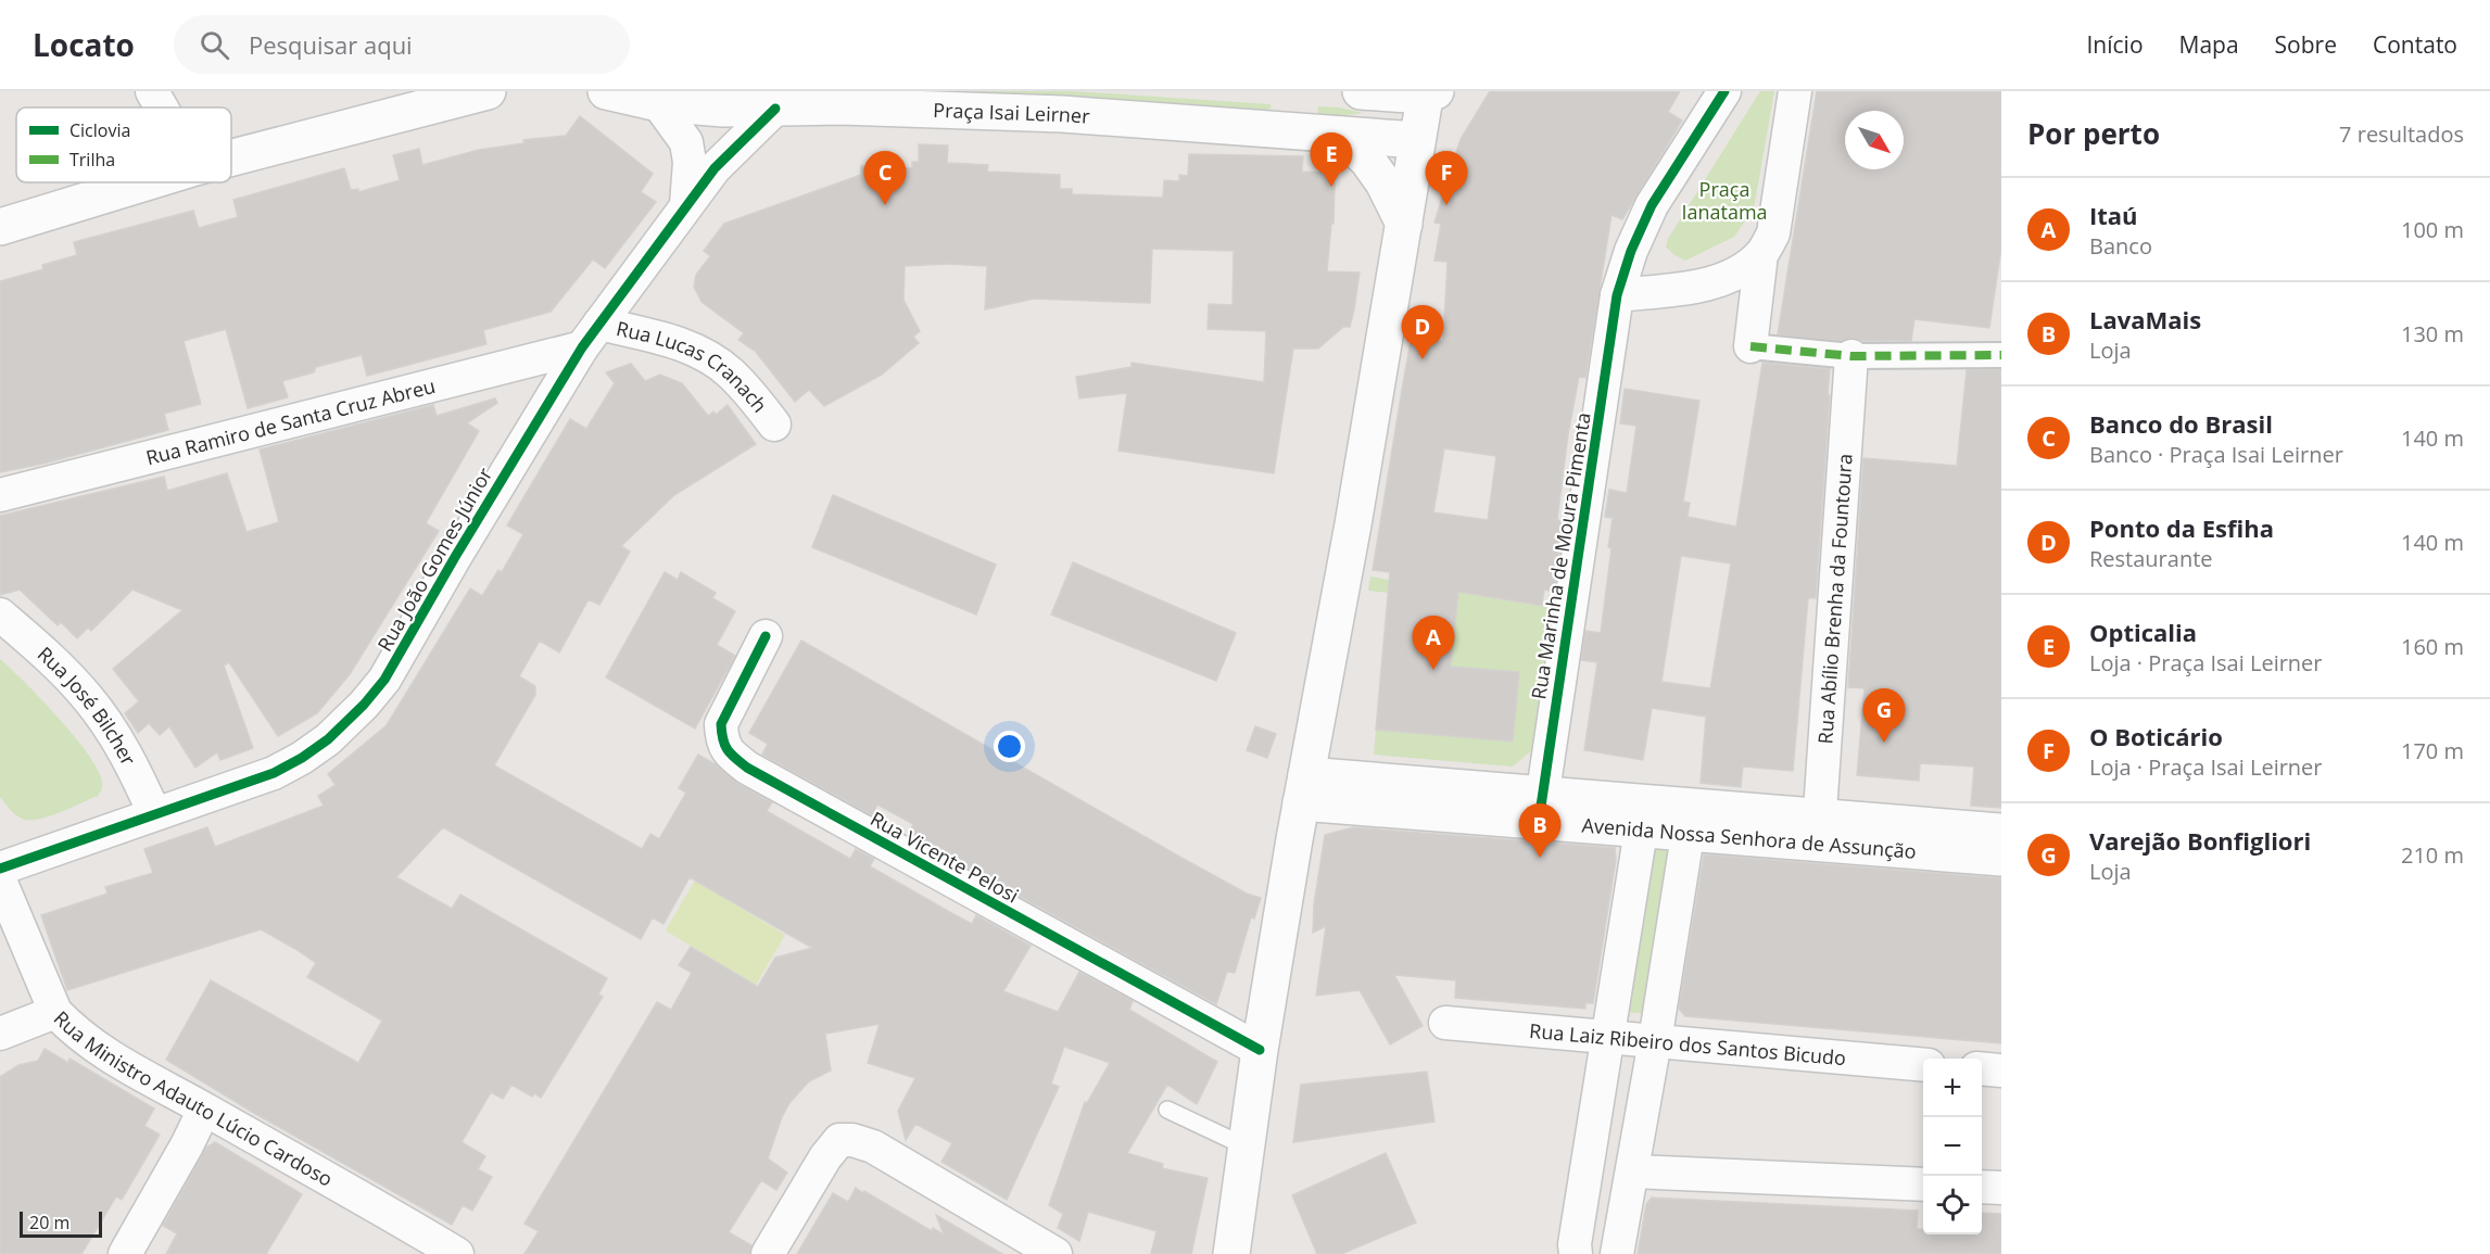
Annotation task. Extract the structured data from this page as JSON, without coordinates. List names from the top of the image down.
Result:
{
  "streets": {
    "main road": ["Praça Isai Leirner", "Avenida Nossa Senhora de Assunção"],
    "street": [
      "Rua Lucas Cranach",
      "Rua Ramiro de Santa Cruz Abreu",
      "Rua Marinha de Moura Pimenta",
      "Rua João Gomes Júnior",
      "Rua Abílio Brenha da Fountoura",
      "Rua José Bilcher",
      "Rua Vicente Pelosi",
      "Rua Laiz Ribeiro dos Santos Bicudo",
      "Rua Ministro Adauto Lúcio Cardoso"
    ]
  },
  "crossings": [
    ["Praça Isai Leirner", "Rua João Gomes Júnior"],
    ["Rua Lucas Cranach", "Rua Ramiro de Santa Cruz Abreu"],
    ["Rua Lucas Cranach", "Rua João Gomes Júnior"],
    ["Rua Ramiro de Santa Cruz Abreu", "Rua João Gomes Júnior"],
    ["Rua Marinha de Moura Pimenta", "Avenida Nossa Senhora de Assunção"],
    ["Rua João Gomes Júnior", "Rua José Bilcher"],
    ["Rua Abílio Brenha da Fountoura", "Avenida Nossa Senhora de Assunção"]
  ],
  "parks": ["Praça Ianatama"],
  "legend": ["Ciclovia", "Trilha"],
  "scale_bar": "20 m",
  "north": "bottom right",
  "page": {
    "header": "Locato",
    "search": "Pesquisar aqui",
    "nav": [
      "Início",
      "Mapa",
      "Sobre",
      "Contato"
    ],
    "heading": ["Por perto", "7 resultados"],
    "pins": [
      "E",
      "C",
      "F",
      "D",
      "A",
      "G",
      "B"
    ],
    "list": [
      {
        "mark": "A",
        "name": "Itaú",
        "note": "Banco",
        "value": "100 m"
      },
      {
        "mark": "B",
        "name": "LavaMais",
        "note": "Loja",
        "value": "130 m"
      },
      {
        "mark": "C",
        "name": "Banco do Brasil",
        "note": "Banco · Praça Isai Leirner",
        "value": "140 m"
      },
      {
        "mark": "D",
        "name": "Ponto da Esfiha",
        "note": "Restaurante",
        "value": "140 m"
      },
      {
        "mark": "E",
        "name": "Opticalia",
        "note": "Loja · Praça Isai Leirner",
        "value": "160 m"
      },
      {
        "mark": "F",
        "name": "O Boticário",
        "note": "Loja · Praça Isai Leirner",
        "value": "170 m"
      },
      {
        "mark": "G",
        "name": "Varejão Bonfigliori",
        "note": "Loja",
        "value": "210 m"
      }
    ],
    "map_buttons": ["+", "−"],
    "scale": "20 m"
  }
}
